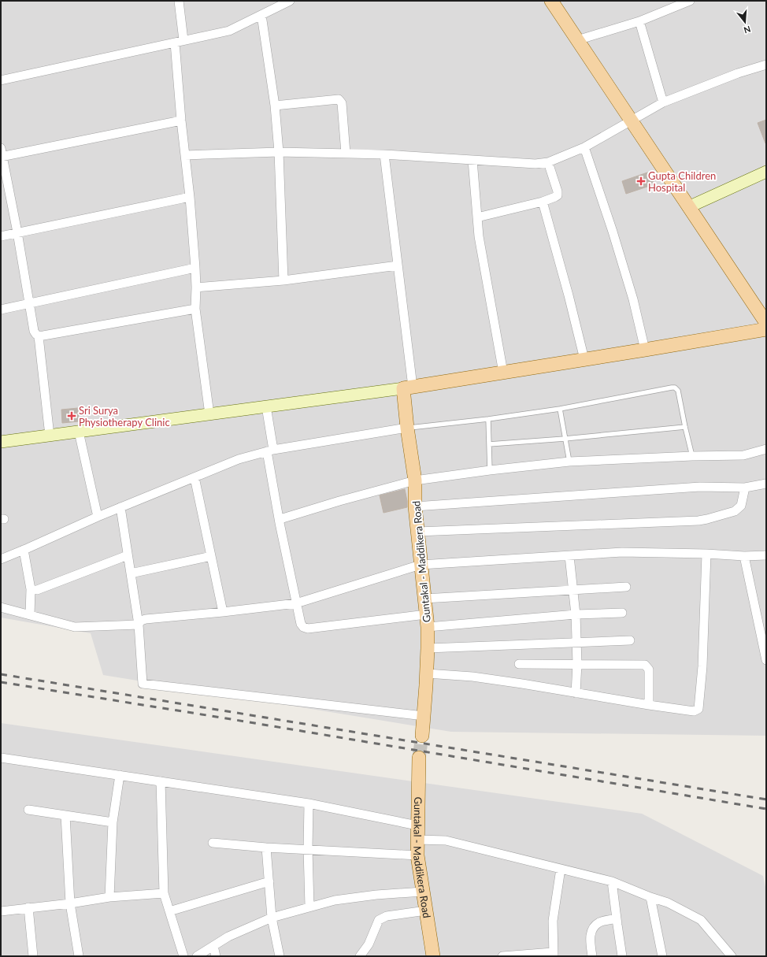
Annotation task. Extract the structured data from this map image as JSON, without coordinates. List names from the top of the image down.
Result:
{
  "streets": {
    "main road": ["Guntakal - Maddikera Road"]
  },
  "places": {
    "health": ["Gupta Children Hospital", "Sri Surya Physiotherapy Clinic"]
  },
  "north": "bottom"
}
